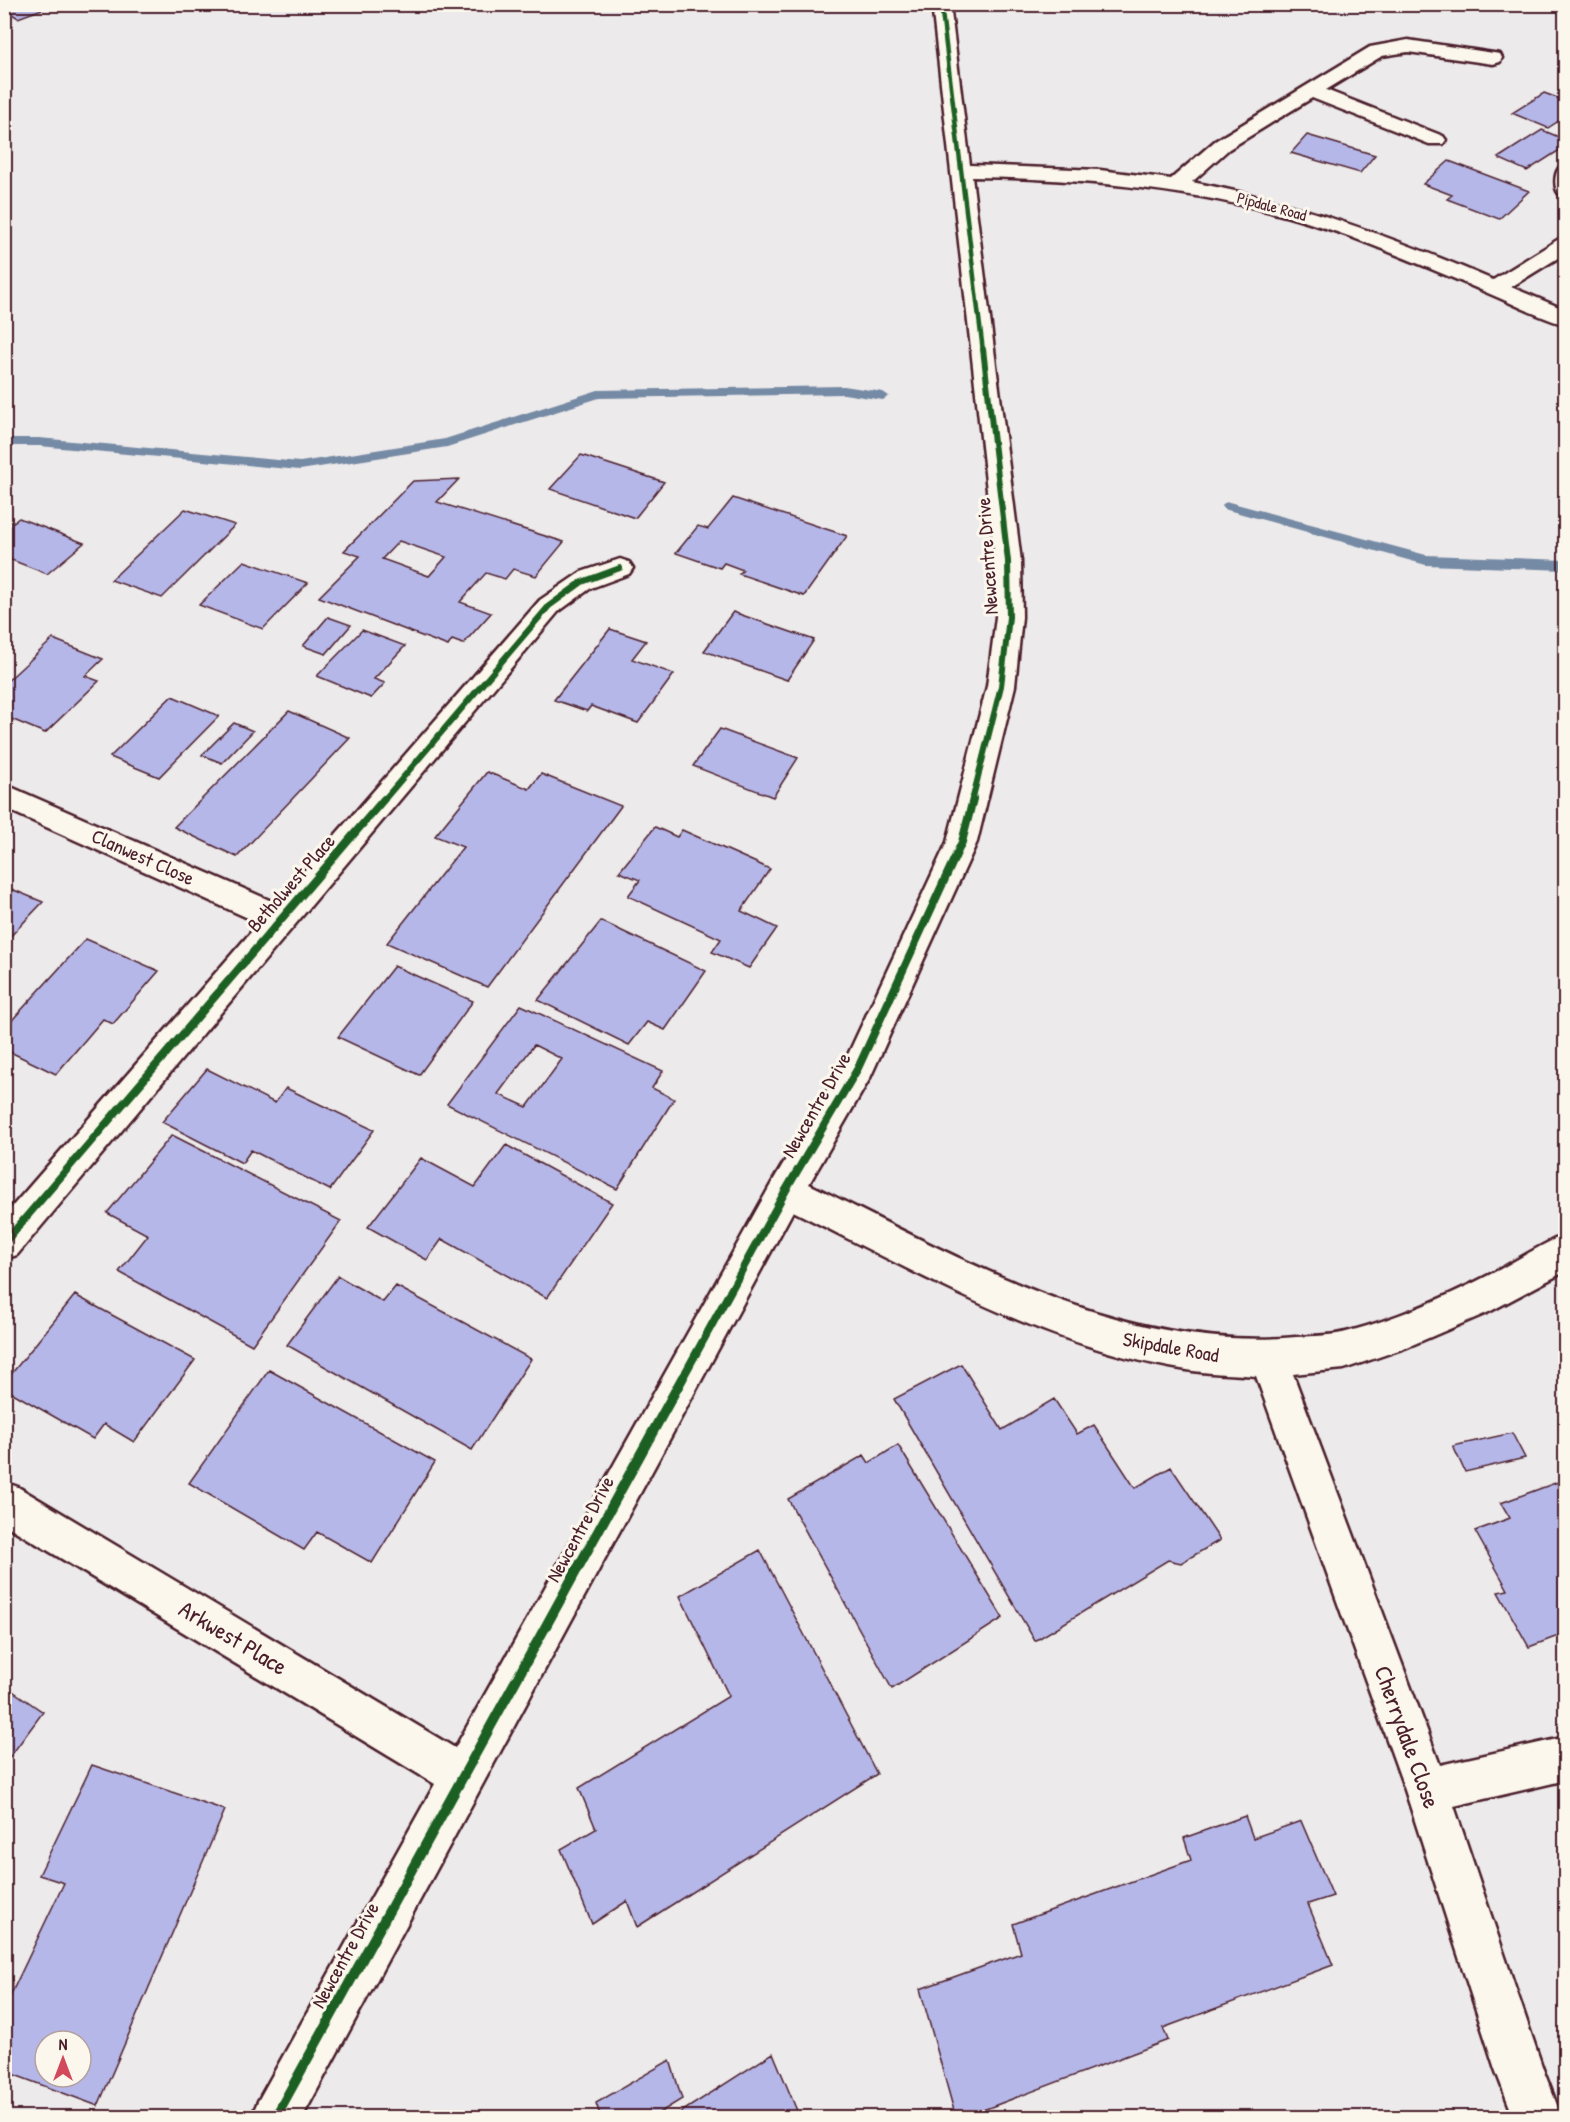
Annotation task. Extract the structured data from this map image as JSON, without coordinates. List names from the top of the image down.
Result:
{
  "streets": {
    "street": [
      "Pipdale Road",
      "Newcentre Drive",
      "Clanwest Close",
      "Betholwest Place",
      "Skipdale Road",
      "Arkwest Place",
      "Cherrydale Close"
    ]
  },
  "crossings": [
    ["Pipdale Road", "Newcentre Drive"],
    ["Newcentre Drive", "Skipdale Road"],
    ["Newcentre Drive", "Arkwest Place"],
    ["Clanwest Close", "Betholwest Place"],
    ["Skipdale Road", "Cherrydale Close"]
  ],
  "north": "top"
}
